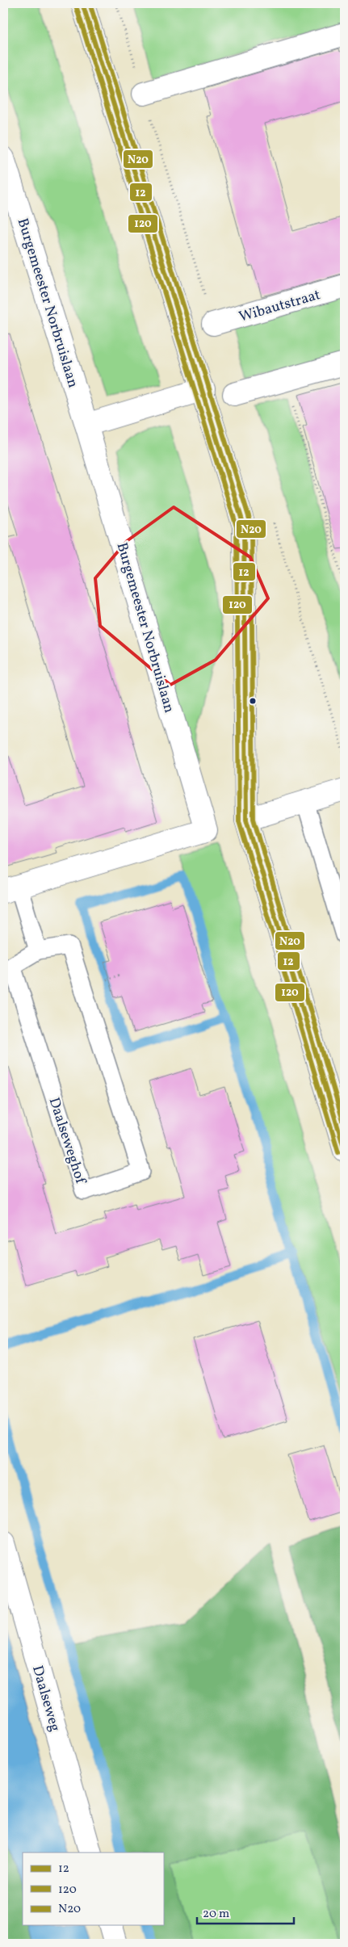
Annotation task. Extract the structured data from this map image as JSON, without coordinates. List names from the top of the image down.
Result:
{
  "streets": {
    "street": ["Burgemeester Norbruislaan", "Wibautstraat", "Daalseweg"],
    "lane": ["Daalseweghof"]
  },
  "lines": ["transit line 12", "transit line N20", "transit line 120"],
  "legend": ["12", "120", "N20"],
  "scale_bar": "20 m"
}
